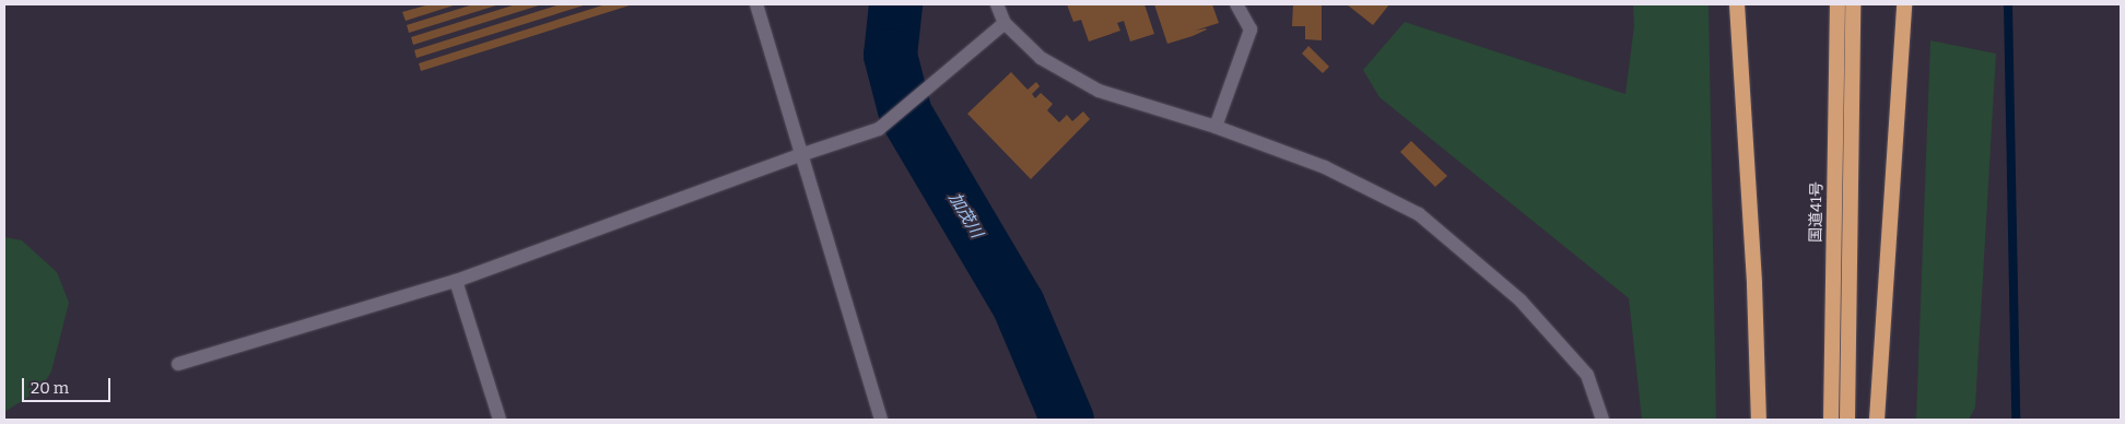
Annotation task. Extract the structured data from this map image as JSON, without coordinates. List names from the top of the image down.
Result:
{
  "streets": {
    "highway": ["国道41号"]
  },
  "water": ["加茂川"],
  "scale_bar": "20 m"
}
